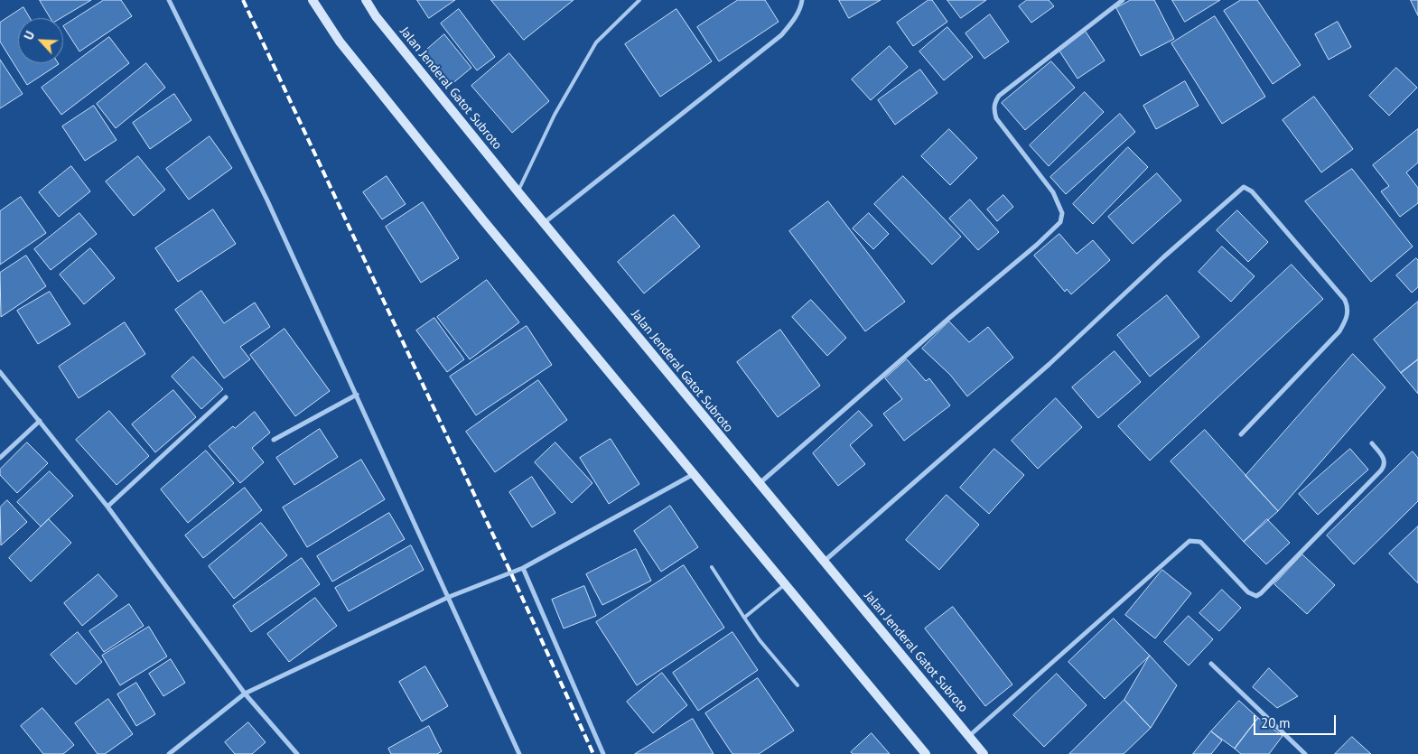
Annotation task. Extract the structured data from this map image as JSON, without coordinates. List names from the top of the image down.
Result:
{
  "streets": {
    "main road": ["Jalan Jenderal Gatot Subroto"]
  },
  "scale_bar": "20 m",
  "north": "top left"
}
